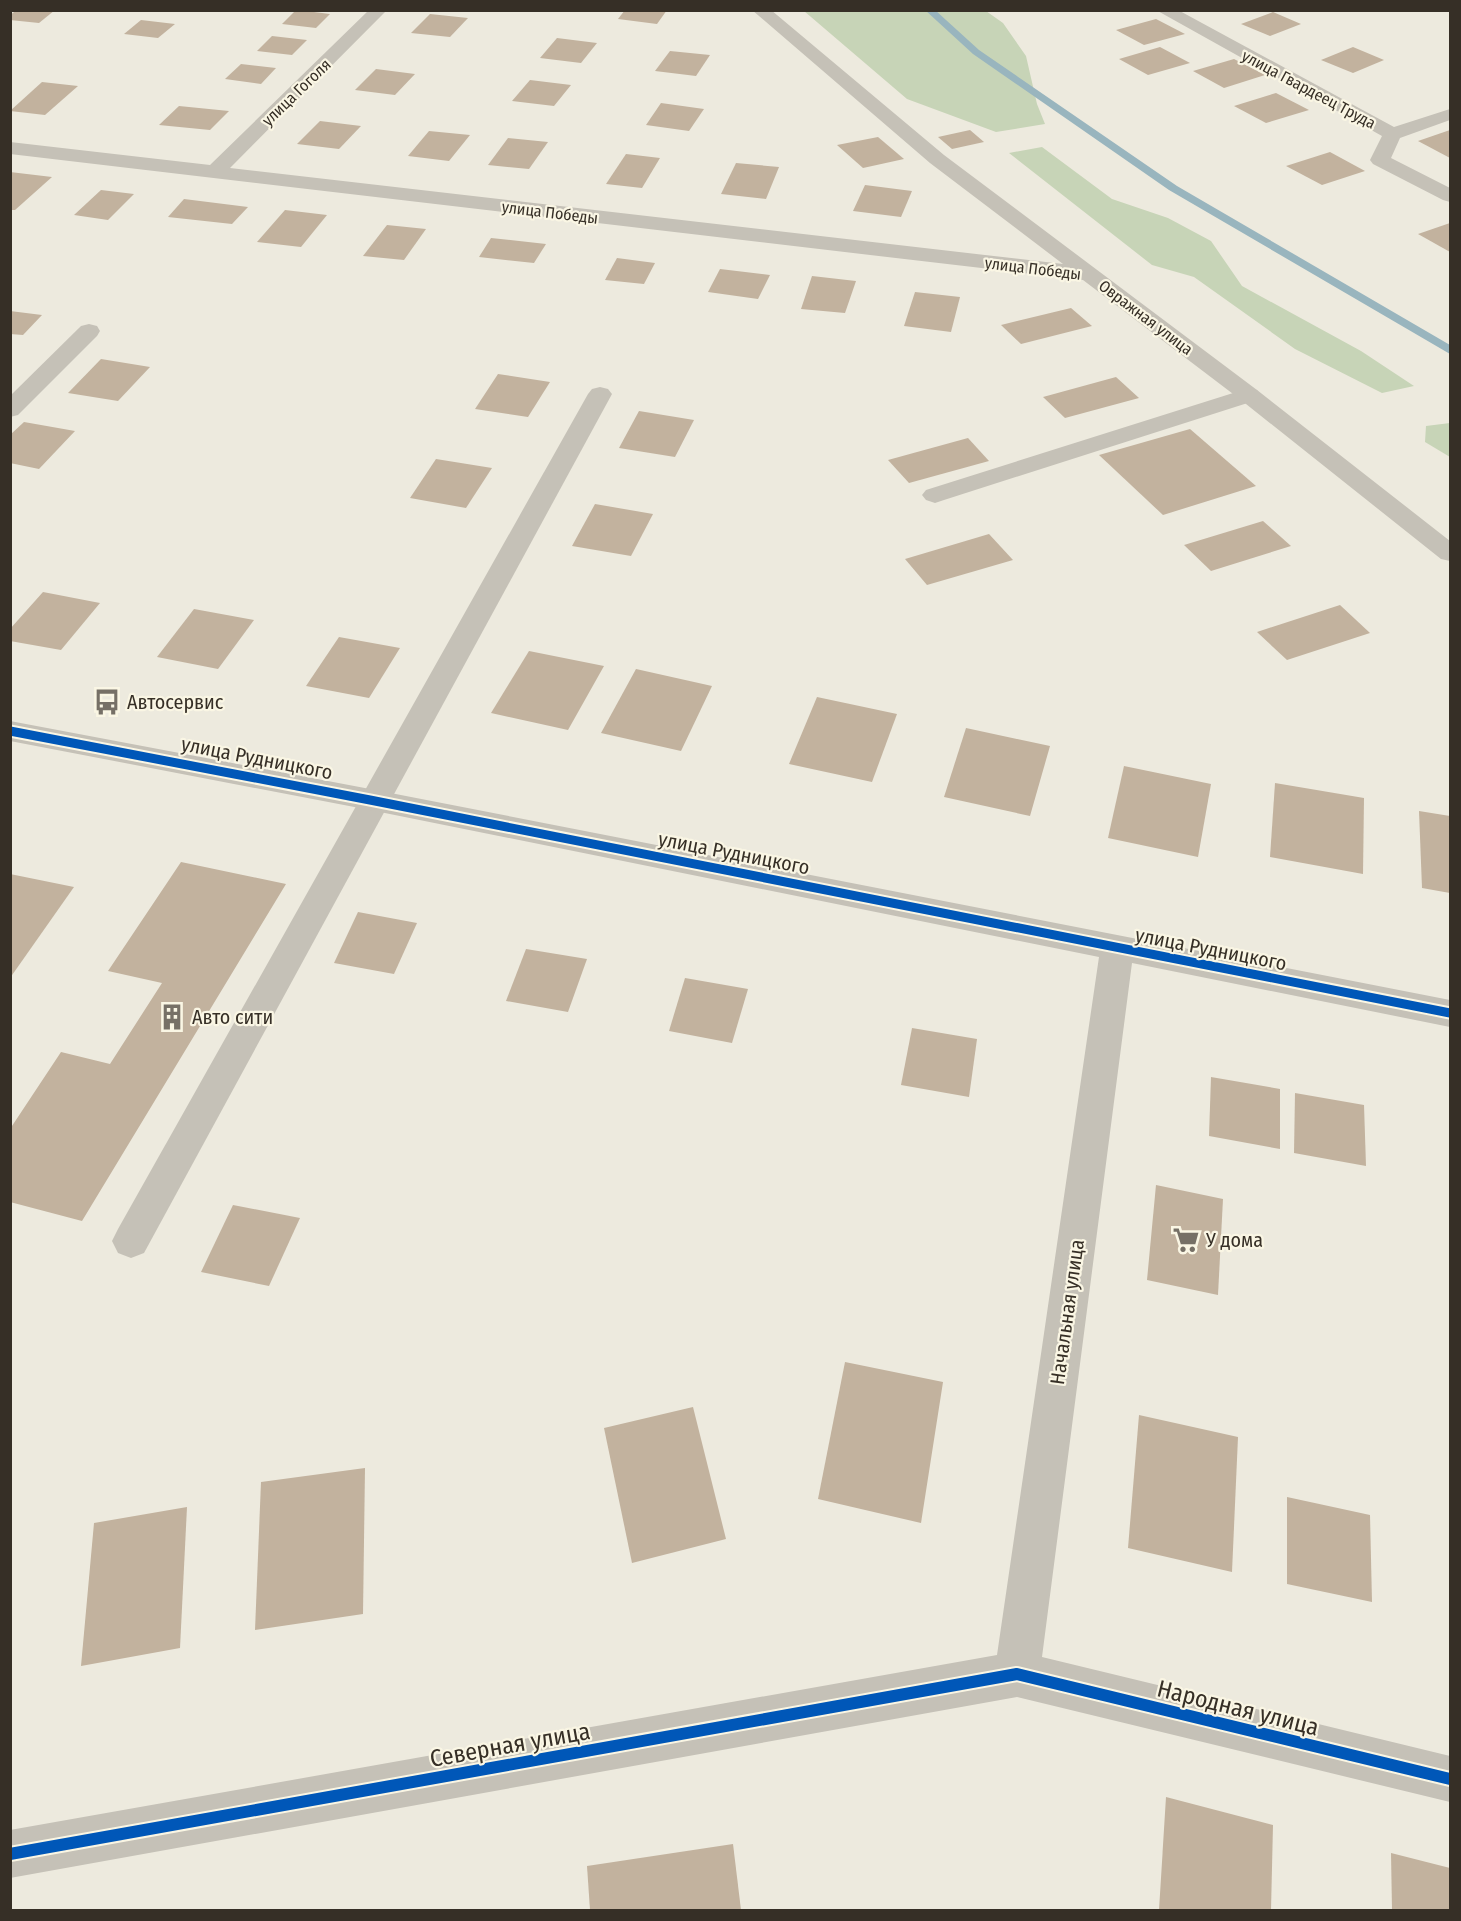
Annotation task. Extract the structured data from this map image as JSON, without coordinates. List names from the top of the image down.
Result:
{
  "streets": {
    "street": [
      "улица Гвардеец Труда",
      "улица Гоголя",
      "улица Победы",
      "Овражная улица",
      "улица Рудницкого",
      "Начальная улица",
      "Народная улица",
      "Северная улица"
    ]
  },
  "crossings": [
    ["улица Гоголя", "улица Победы"],
    ["улица Победы", "Овражная улица"],
    ["улица Рудницкого", "Начальная улица"],
    ["Начальная улица", "Народная улица"],
    ["Начальная улица", "Северная улица"],
    ["Народная улица", "Северная улица"]
  ],
  "places": {
    "bus stop": ["Автосервис"],
    "building": ["Авто сити"],
    "supermarket": ["У дома"]
  }
}
